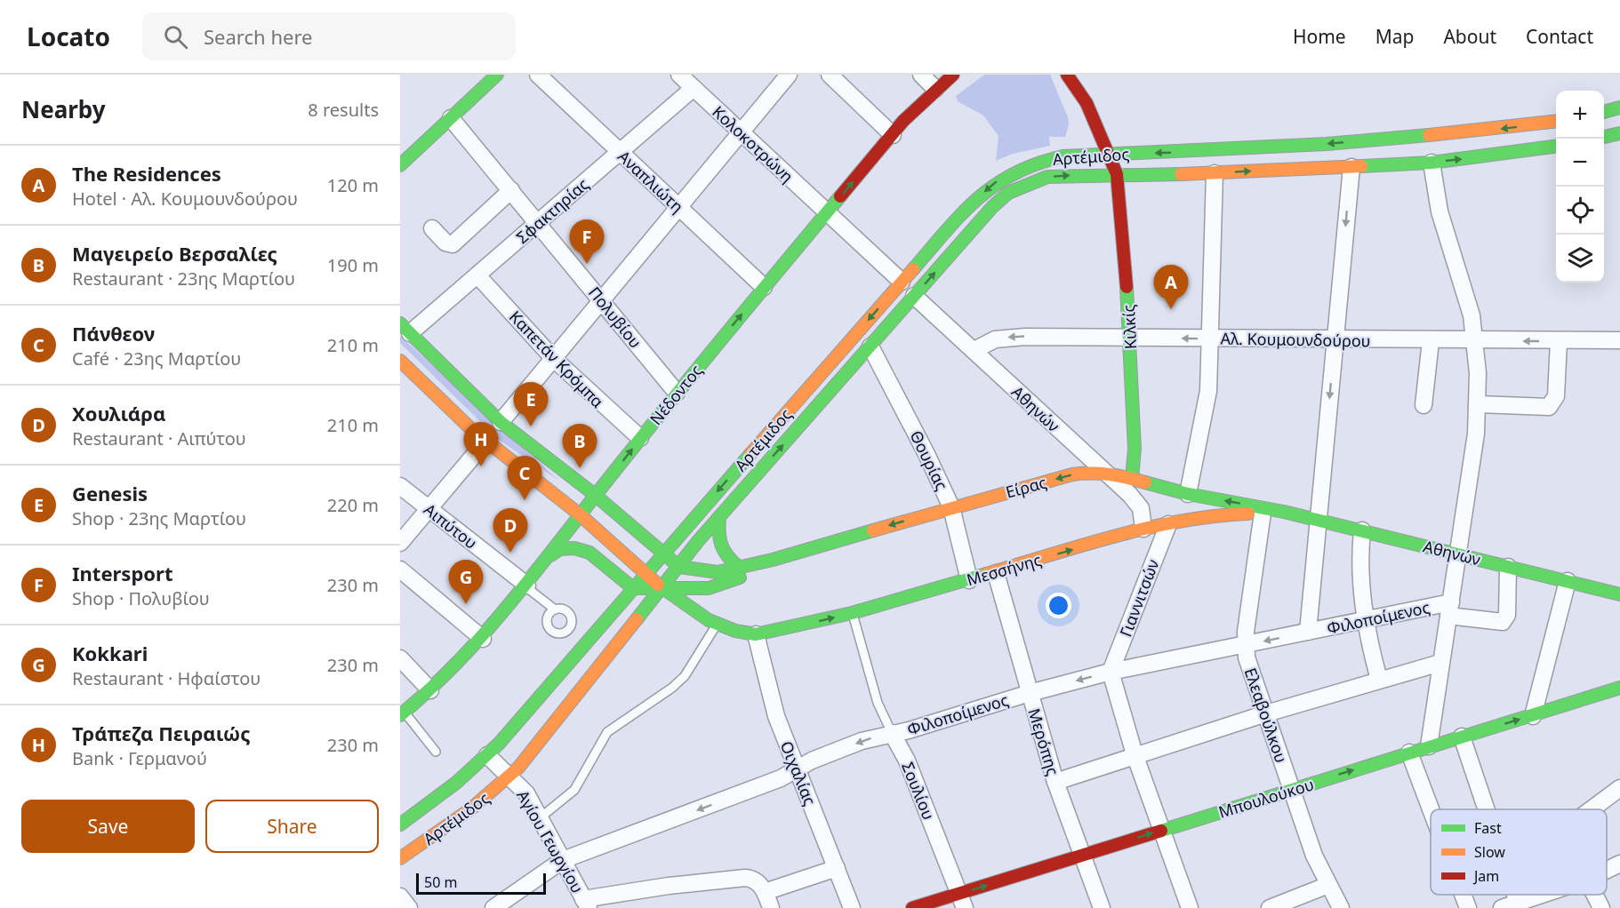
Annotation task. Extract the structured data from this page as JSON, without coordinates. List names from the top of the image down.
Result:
{
  "streets": {
    "main road": [
      "Αρτέμιδος",
      "Κιλκίς",
      "Νέδοντος",
      "Αθηνών",
      "Είρας",
      "Μεσσήνης",
      "Μπουλούκου"
    ],
    "street": [
      "Κολοκοτρώνη",
      "Αναπλιώτη",
      "Σφακτηρίας",
      "Πολυβίου",
      "Αλ. Κουμουνδούρου",
      "Καπετάν Κρόμπα",
      "Θουρίας",
      "Αιπύτου",
      "Γιαννιτσών",
      "Φιλοποίμενος",
      "Ελεαβούλκου",
      "Μερόπης",
      "Οιχαλίας",
      "Σουλίου",
      "Αγίου Γεωργίου"
    ]
  },
  "crossings": [
    ["Κολοκοτρώνη", "Αρτέμιδος"],
    ["Κολοκοτρώνη", "Σφακτηρίας"],
    ["Κολοκοτρώνη", "Νέδοντος"],
    ["Αρτέμιδος", "Κιλκίς"],
    ["Αρτέμιδος", "Αθηνών"],
    ["Αρτέμιδος", "Θουρίας"],
    ["Αρτέμιδος", "Είρας"],
    ["Αρτέμιδος", "Μεσσήνης"],
    ["Αρτέμιδος", "Αγίου Γεωργίου"],
    ["Αναπλιώτη", "Σφακτηρίας"],
    ["Αναπλιώτη", "Νέδοντος"],
    ["Σφακτηρίας", "Πολυβίου"],
    ["Σφακτηρίας", "Καπετάν Κρόμπα"],
    ["Πολυβίου", "Νέδοντος"],
    ["Κιλκίς", "Αλ. Κουμουνδούρου"],
    ["Κιλκίς", "Είρας"],
    ["Αλ. Κουμουνδούρου", "Αθηνών"],
    ["Καπετάν Κρόμπα", "Νέδοντος"],
    ["Νέδοντος", "Αιπύτου"],
    ["Νέδοντος", "Μεσσήνης"],
    ["Αθηνών", "Είρας"],
    ["Αθηνών", "Μεσσήνης"],
    ["Αθηνών", "Φιλοποίμενος"],
    ["Θουρίας", "Είρας"],
    ["Θουρίας", "Μεσσήνης"],
    ["Είρας", "Μεσσήνης"],
    ["Μεσσήνης", "Γιαννιτσών"],
    ["Μεσσήνης", "Ελεαβούλκου"],
    ["Μεσσήνης", "Μερόπης"],
    ["Μεσσήνης", "Οιχαλίας"],
    ["Μεσσήνης", "Σουλίου"],
    ["Γιαννιτσών", "Φιλοποίμενος"],
    ["Φιλοποίμενος", "Ελεαβούλκου"],
    ["Φιλοποίμενος", "Μερόπης"],
    ["Φιλοποίμενος", "Οιχαλίας"],
    ["Φιλοποίμενος", "Σουλίου"],
    ["Φιλοποίμενος", "Αγίου Γεωργίου"],
    ["Ελεαβούλκου", "Μπουλούκου"],
    ["Μερόπης", "Μπουλούκου"],
    ["Σουλίου", "Μπουλούκου"]
  ],
  "one_way": [
    "Αλ. Κουμουνδούρου",
    "Νέδοντος",
    "Είρας",
    "Μπουλούκου"
  ],
  "legend": ["Fast", "Slow", "Jam"],
  "scale_bar": "50 m",
  "page": {
    "header": "Locato",
    "search": "Search here",
    "nav": [
      "Home",
      "Map",
      "About",
      "Contact"
    ],
    "heading": ["Nearby", "8 results"],
    "map_buttons": ["+", "−"],
    "list": [
      {
        "mark": "A",
        "name": "The Residences",
        "note": "Hotel · Αλ. Κουμουνδούρου",
        "value": "120 m"
      },
      {
        "mark": "B",
        "name": "Μαγειρείο Βερσαλίες",
        "note": "Restaurant · 23ης Μαρτίου",
        "value": "190 m"
      },
      {
        "mark": "C",
        "name": "Πάνθεον",
        "note": "Café · 23ης Μαρτίου",
        "value": "210 m"
      },
      {
        "mark": "D",
        "name": "Χουλιάρα",
        "note": "Restaurant · Αιπύτου",
        "value": "210 m"
      },
      {
        "mark": "E",
        "name": "Genesis",
        "note": "Shop · 23ης Μαρτίου",
        "value": "220 m"
      },
      {
        "mark": "F",
        "name": "Intersport",
        "note": "Shop · Πολυβίου",
        "value": "230 m"
      },
      {
        "mark": "G",
        "name": "Kokkari",
        "note": "Restaurant · Ηφαίστου",
        "value": "230 m"
      },
      {
        "mark": "H",
        "name": "Τράπεζα Πειραιώς",
        "note": "Bank · Γερμανού",
        "value": "230 m"
      }
    ],
    "pins": [
      "F",
      "A",
      "E",
      "H",
      "B",
      "C",
      "D",
      "G"
    ],
    "buttons": ["Save", "Share"],
    "scale": "50 m"
  }
}
